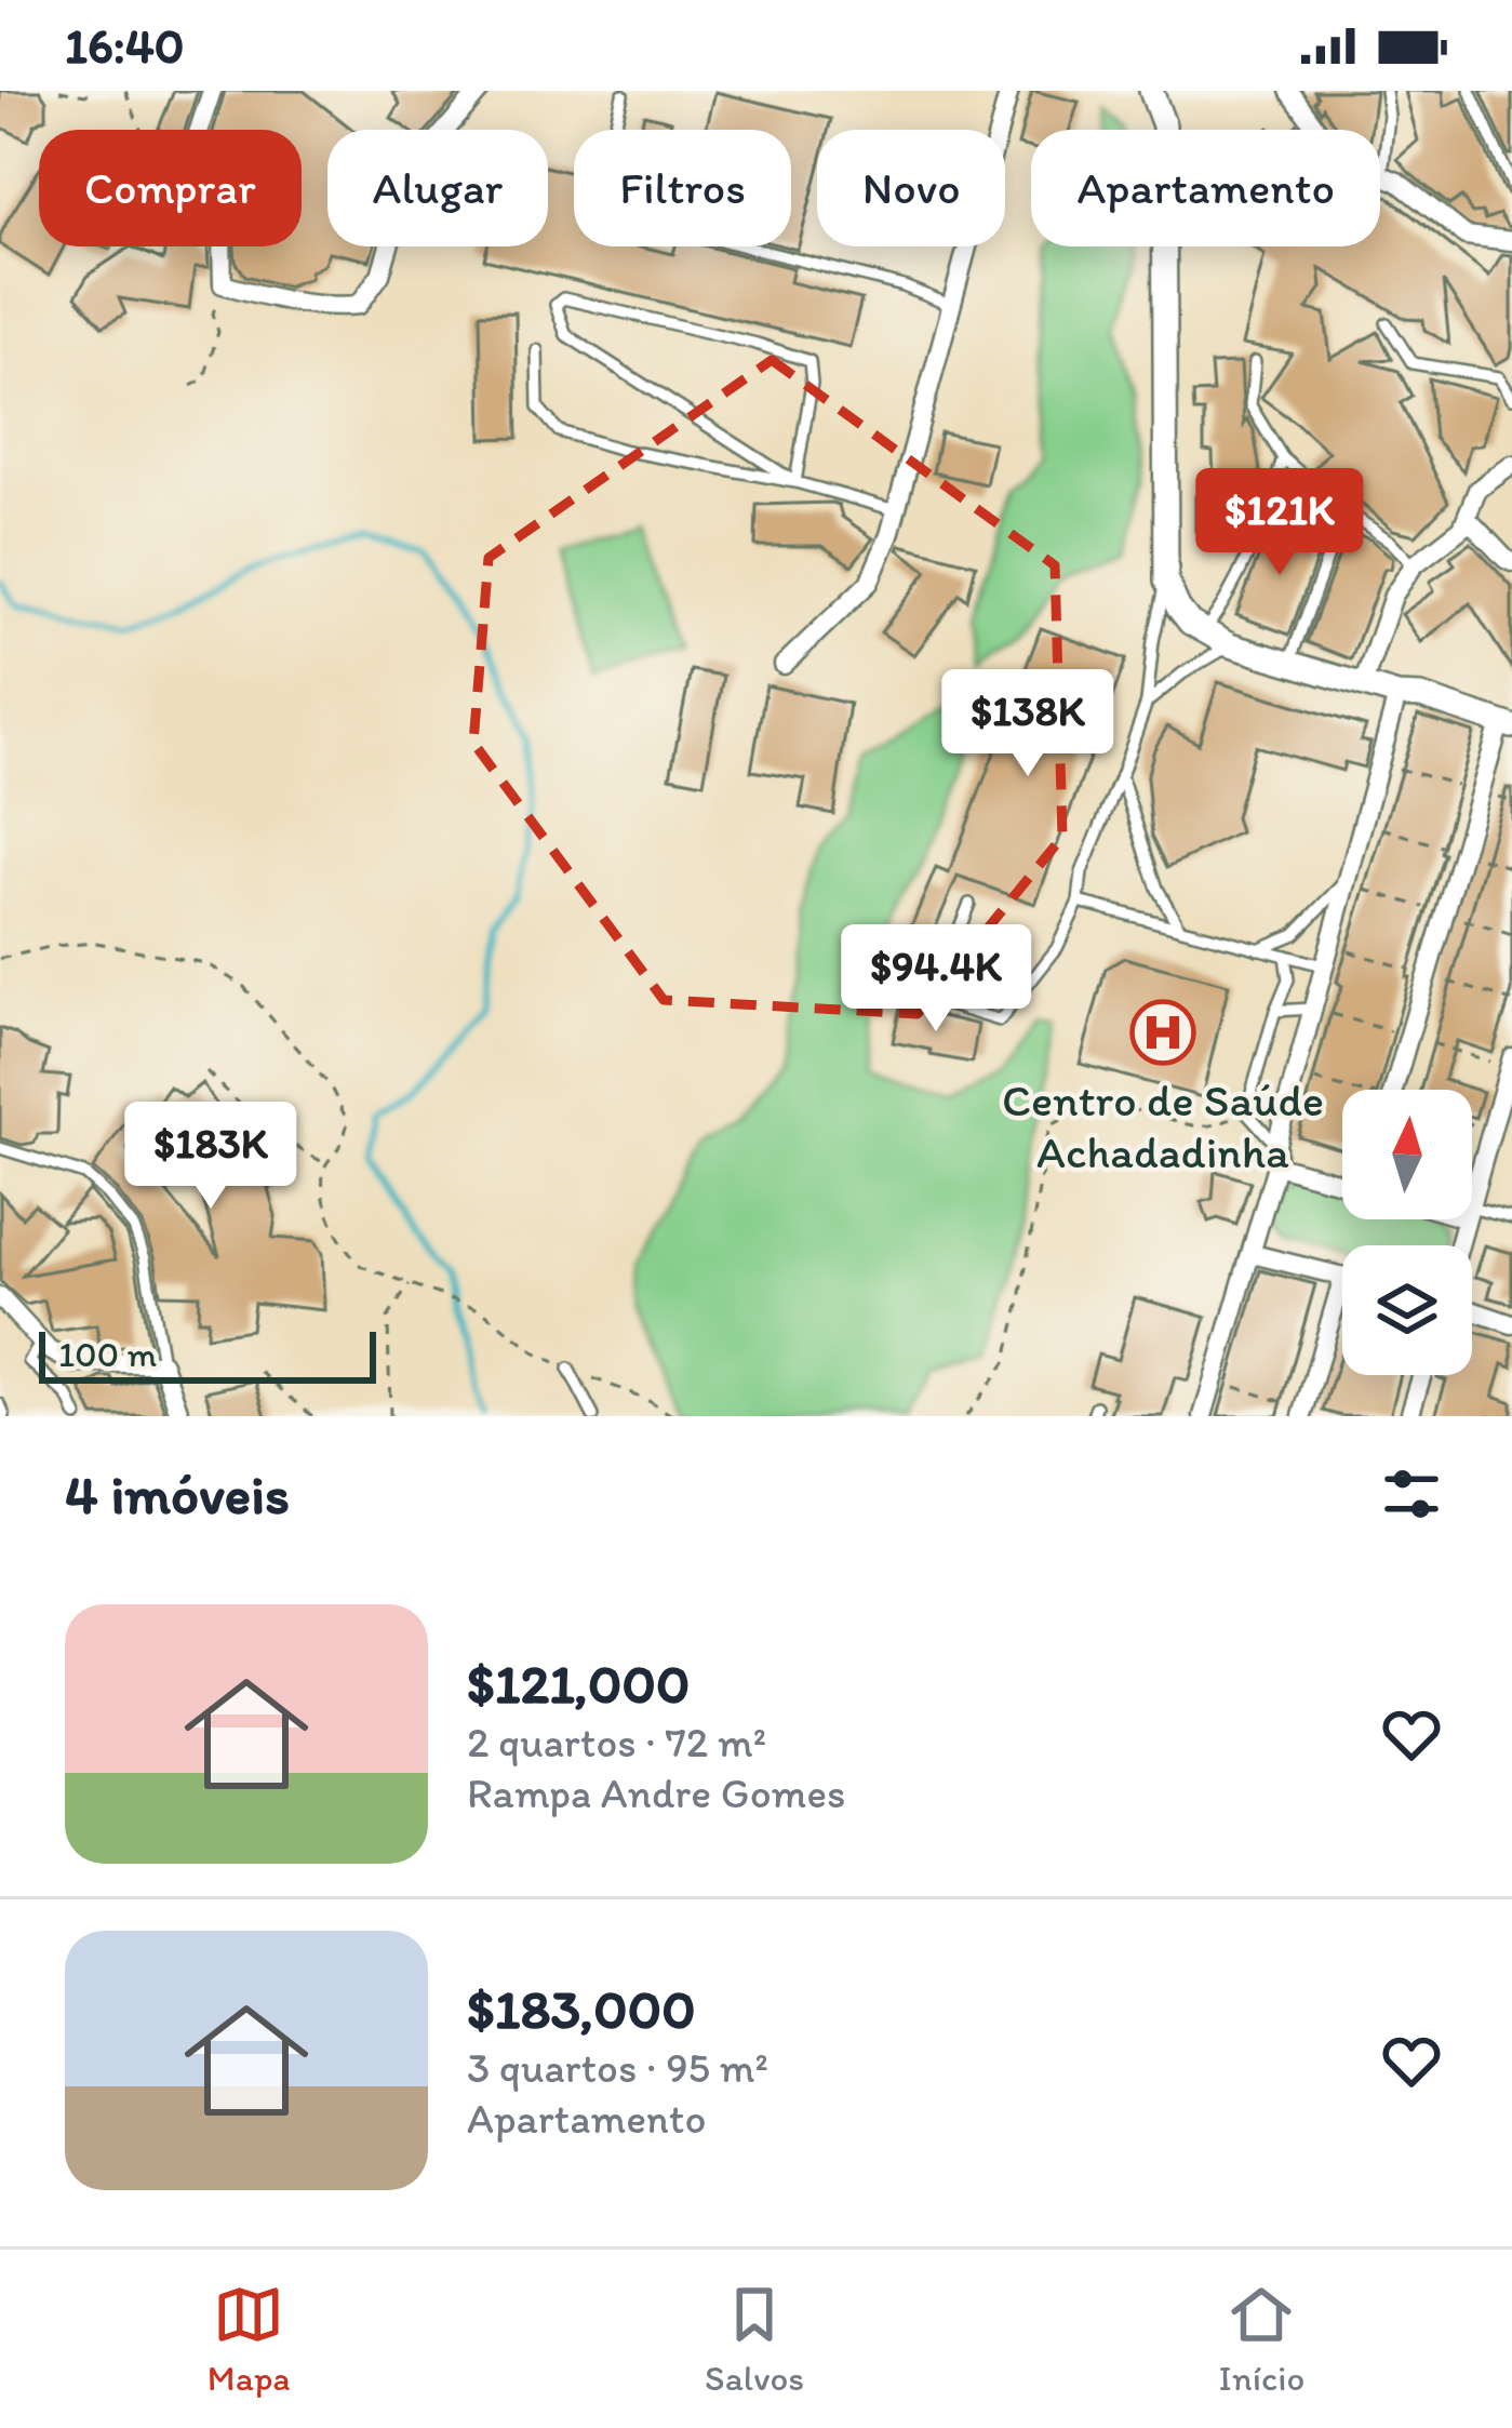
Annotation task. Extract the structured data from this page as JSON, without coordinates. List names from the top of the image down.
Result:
{
  "places": {
    "hospital": ["Centro de Saúde Achadadinha"]
  },
  "scale_bar": "100 m",
  "north": "top",
  "page": {
    "status": "16:40",
    "chip": [
      "Comprar",
      "Alugar",
      "Filtros",
      "Novo",
      "Apartamento"
    ],
    "price": [
      "$121K",
      "$138K",
      "$94.4K",
      "$183K"
    ],
    "scale": "100 m",
    "heading": "4 imóveis",
    "list": [
      {
        "name": "$121,000",
        "note": "2 quartos · 72 m² · Rampa Andre Gomes"
      },
      {
        "name": "$183,000",
        "note": "3 quartos · 95 m² · Apartamento"
      }
    ],
    "tabs": ["Mapa", "Salvos", "Início"]
  }
}
